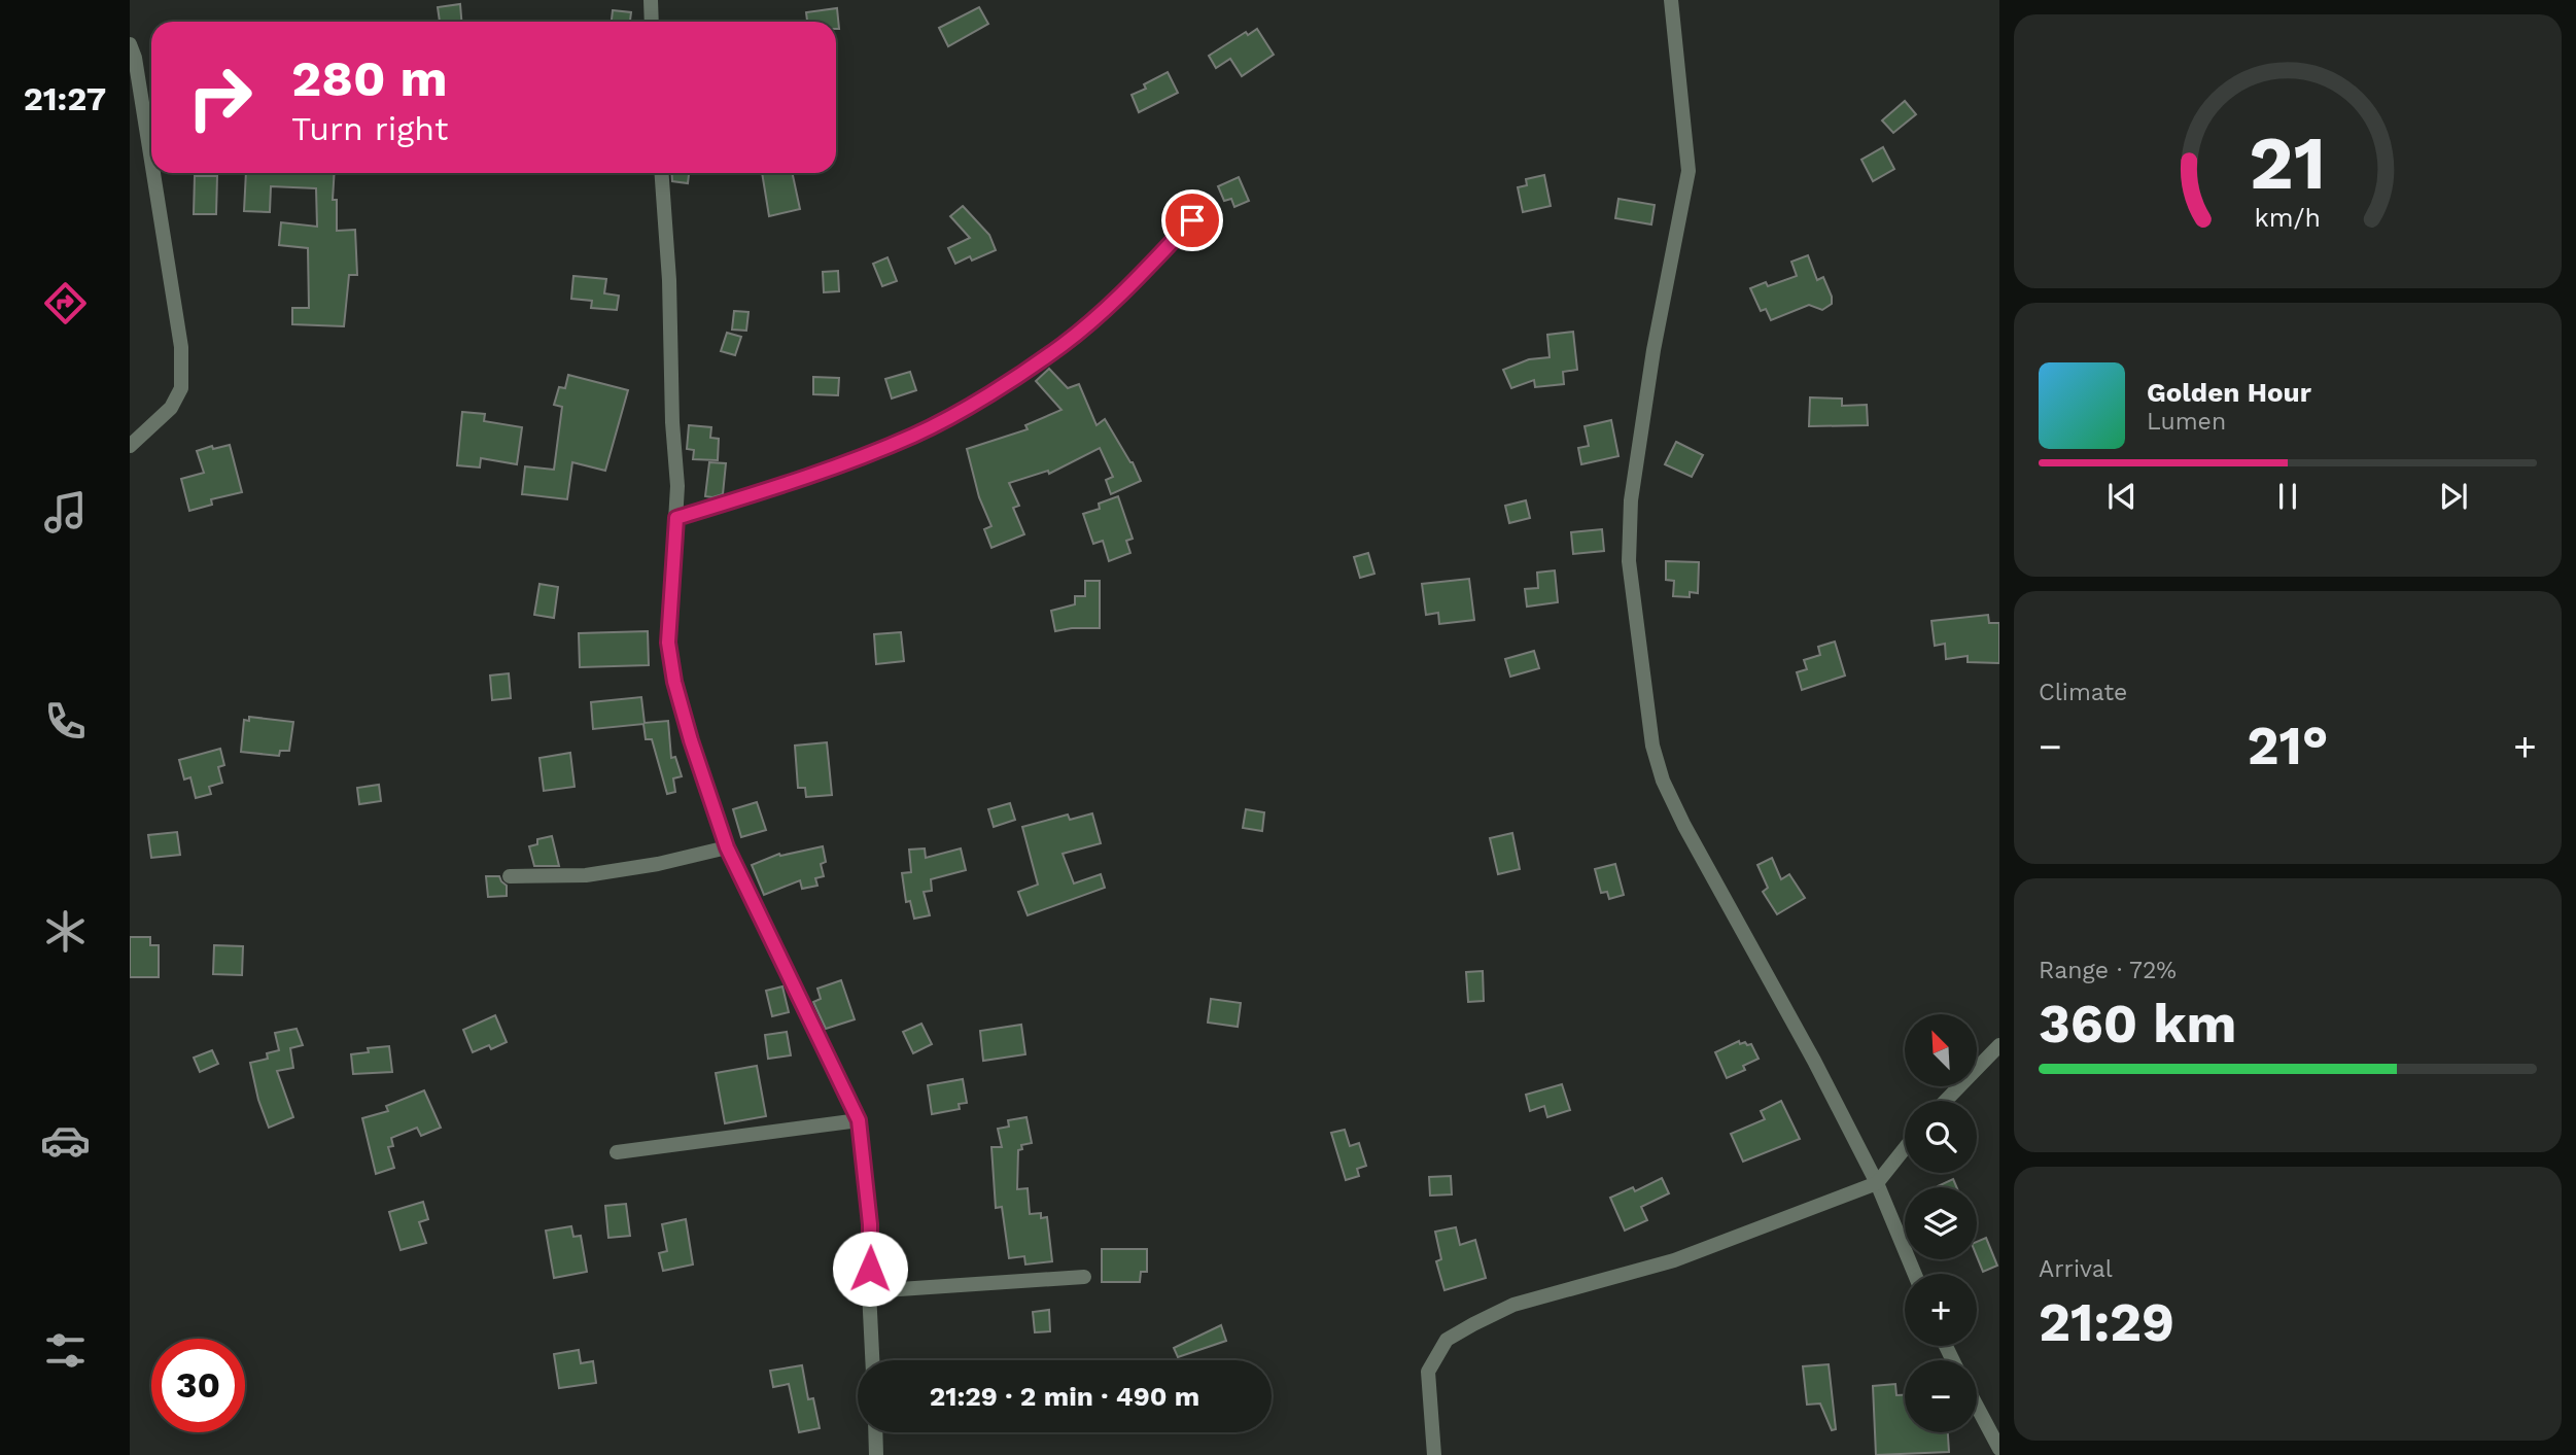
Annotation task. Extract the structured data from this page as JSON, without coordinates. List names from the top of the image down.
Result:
{
  "north": "top left",
  "page": {
    "tabs": "21:27",
    "turn": ["280 m", "Turn right"],
    "song": ["Golden Hour", "Lumen"],
    "tile": [
      "Climate",
      ["Range · 72%", "360 km"],
      ["Arrival", "21:29"]
    ],
    "heat": ["−", "21°", "+"],
    "map_buttons": ["+", "−"],
    "limit": "30",
    "trip": "21:29 · 2 min · 490 m",
    "gauge": ["21", "km/h"]
  }
}
